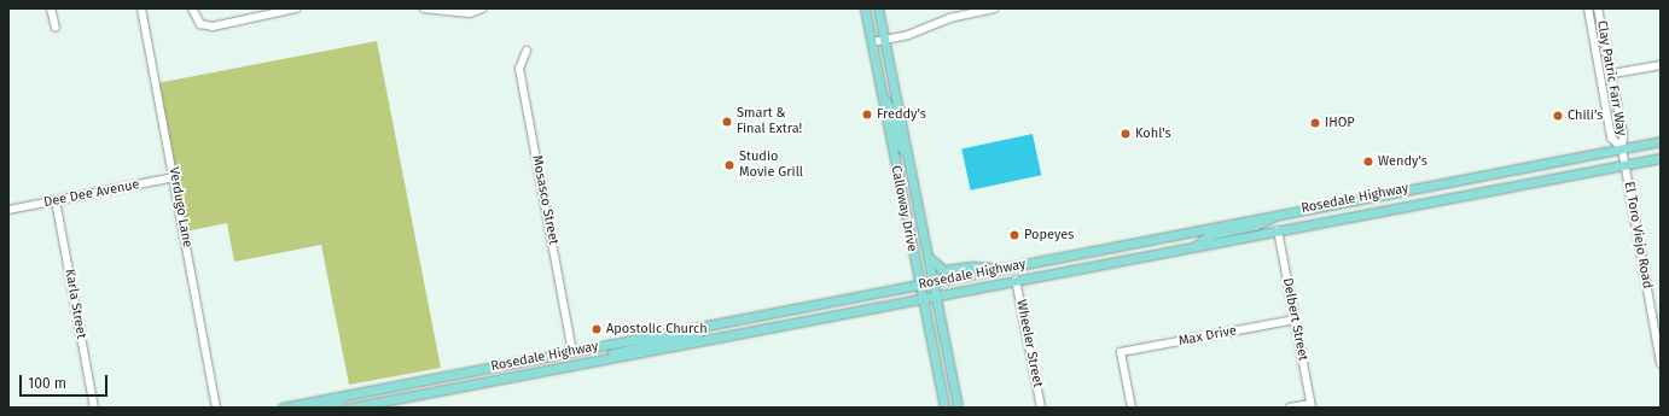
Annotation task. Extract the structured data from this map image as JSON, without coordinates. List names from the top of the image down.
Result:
{
  "streets": {
    "main road": ["Rosedale Highway", "Calloway Drive"],
    "street": [
      "Clay Patric Farr Way",
      "Dee Dee Avenue",
      "Mosasco Street",
      "Verdugo Lane",
      "El Toro Viejo Road",
      "Karla Street",
      "Delbert Street",
      "Max Drive",
      "Wheeler Street"
    ]
  },
  "crossings": [
    ["Clay Patric Farr Way", "Rosedale Highway"],
    ["Clay Patric Farr Way", "El Toro Viejo Road"],
    ["Dee Dee Avenue", "Verdugo Lane"],
    ["Dee Dee Avenue", "Karla Street"],
    ["Rosedale Highway", "Mosasco Street"],
    ["Rosedale Highway", "Calloway Drive"],
    ["Rosedale Highway", "El Toro Viejo Road"],
    ["Rosedale Highway", "Delbert Street"],
    ["Rosedale Highway", "Wheeler Street"],
    ["Delbert Street", "Max Drive"]
  ],
  "places": [
    "Freddy's",
    "Chili's",
    "Smart & Final Extra!",
    "IHOP",
    "Kohl's",
    "Wendy's",
    "Studio Movie Grill",
    "Popeyes",
    "Apostolic Church"
  ],
  "scale_bar": "100 m"
}
